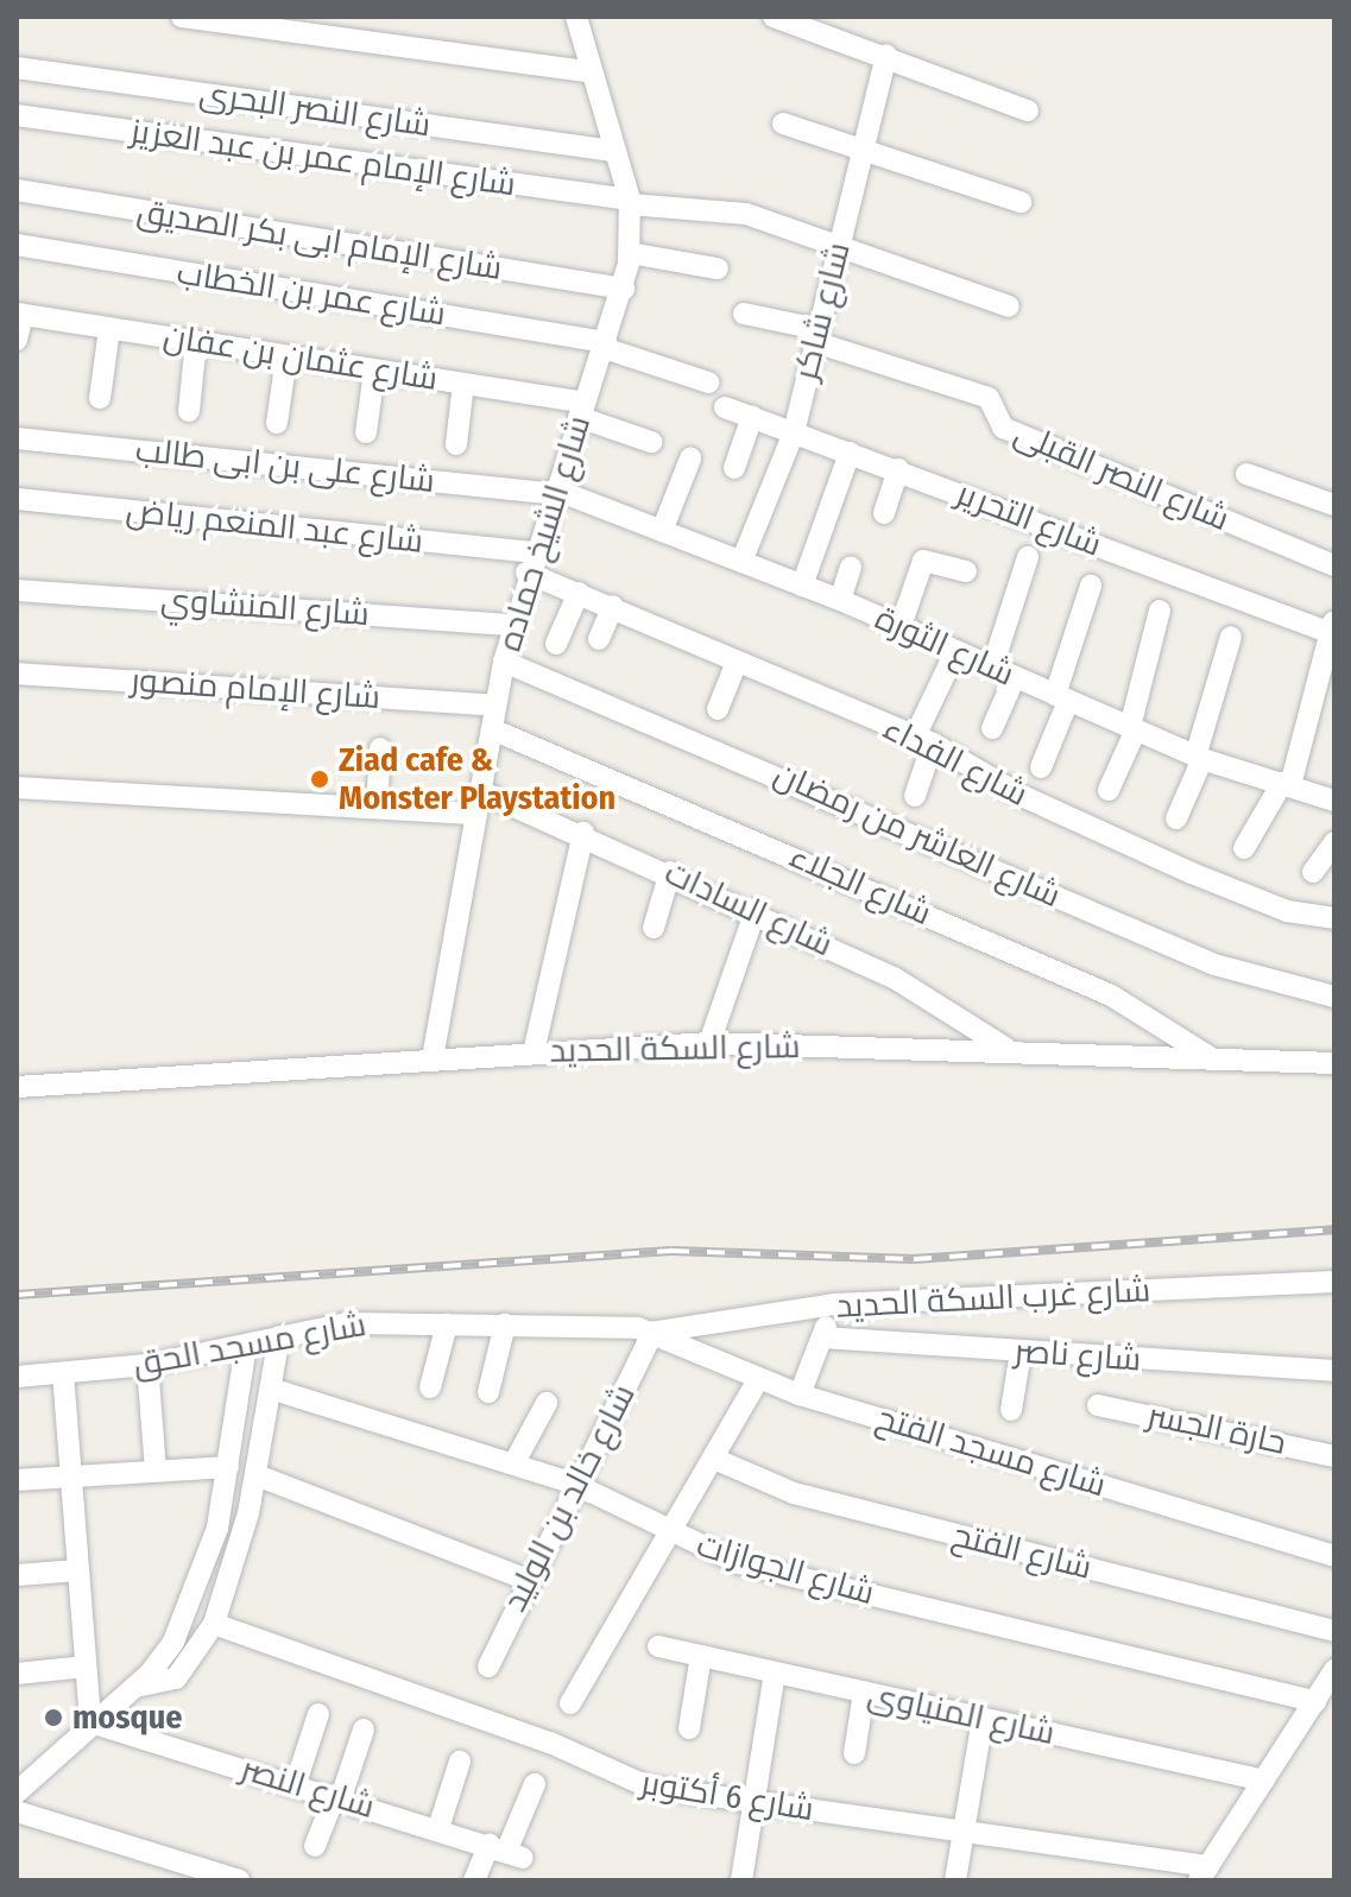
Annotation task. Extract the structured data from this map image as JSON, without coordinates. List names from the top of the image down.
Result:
{
  "streets": {
    "street": [
      "شارع النصر البحرى",
      "شارع الإمام عمر بن عبد العزيز",
      "شارع الإمام ابى بكر الصديق",
      "شارع عمر بن الخطاب",
      "شارع شاكر",
      "شارع عثمان بن عفان",
      "شارع على بن ابى طالب",
      "شارع النصر القبلى",
      "شارع التحرير",
      "شارع عبد المنعم رياض",
      "شارع الشيخ حماده",
      "شارع المنشاوي",
      "شارع الثورة",
      "شارع الإمام منصور",
      "شارع الفداء",
      "شارع العاشر من رمضان",
      "شارع الجلاء",
      "شارع السادات",
      "شارع السكة الحديد",
      "شارع غرب السكة الحديد",
      "شارع مسجد الحق",
      "شارع ناصر",
      "حارة الجسر",
      "شارع مسجد الفتح",
      "شارع خالد بن الوليد",
      "شارع الفتح",
      "شارع الجوازات",
      "شارع المنياوى",
      "شارع النصر",
      "شارع 6 أكتوبر"
    ]
  },
  "crossings": [
    ["شارع النصر البحرى", "شارع الشيخ حماده"],
    ["شارع الإمام عمر بن عبد العزيز", "شارع شاكر"],
    ["شارع الإمام عمر بن عبد العزيز", "شارع الشيخ حماده"],
    ["شارع الإمام ابى بكر الصديق", "شارع الشيخ حماده"],
    ["شارع عمر بن الخطاب", "شارع الشيخ حماده"],
    ["شارع شاكر", "شارع النصر القبلى"],
    ["شارع شاكر", "شارع التحرير"],
    ["شارع شاكر", "شارع الثورة"],
    ["شارع عثمان بن عفان", "شارع الشيخ حماده"],
    ["شارع على بن ابى طالب", "شارع الشيخ حماده"],
    ["شارع على بن ابى طالب", "شارع الثورة"],
    ["شارع عبد المنعم رياض", "شارع الشيخ حماده"],
    ["شارع عبد المنعم رياض", "شارع الفداء"],
    ["شارع الشيخ حماده", "شارع المنشاوي"],
    ["شارع الشيخ حماده", "شارع الثورة"],
    ["شارع الشيخ حماده", "شارع الإمام منصور"],
    ["شارع الشيخ حماده", "شارع الفداء"],
    ["شارع الشيخ حماده", "شارع العاشر من رمضان"],
    ["شارع الشيخ حماده", "شارع الجلاء"],
    ["شارع الشيخ حماده", "شارع السادات"],
    ["شارع الشيخ حماده", "شارع السكة الحديد"],
    ["شارع الجلاء", "شارع السكة الحديد"],
    ["شارع السادات", "شارع السكة الحديد"],
    ["شارع غرب السكة الحديد", "شارع مسجد الحق"],
    ["شارع غرب السكة الحديد", "شارع مسجد الفتح"],
    ["شارع غرب السكة الحديد", "شارع خالد بن الوليد"],
    ["شارع مسجد الحق", "شارع مسجد الفتح"],
    ["شارع مسجد الحق", "شارع خالد بن الوليد"],
    ["شارع مسجد الفتح", "شارع خالد بن الوليد"],
    ["شارع خالد بن الوليد", "شارع الجوازات"]
  ],
  "places": ["Ziad cafe & Monster Playstation", "mosque"]
}
